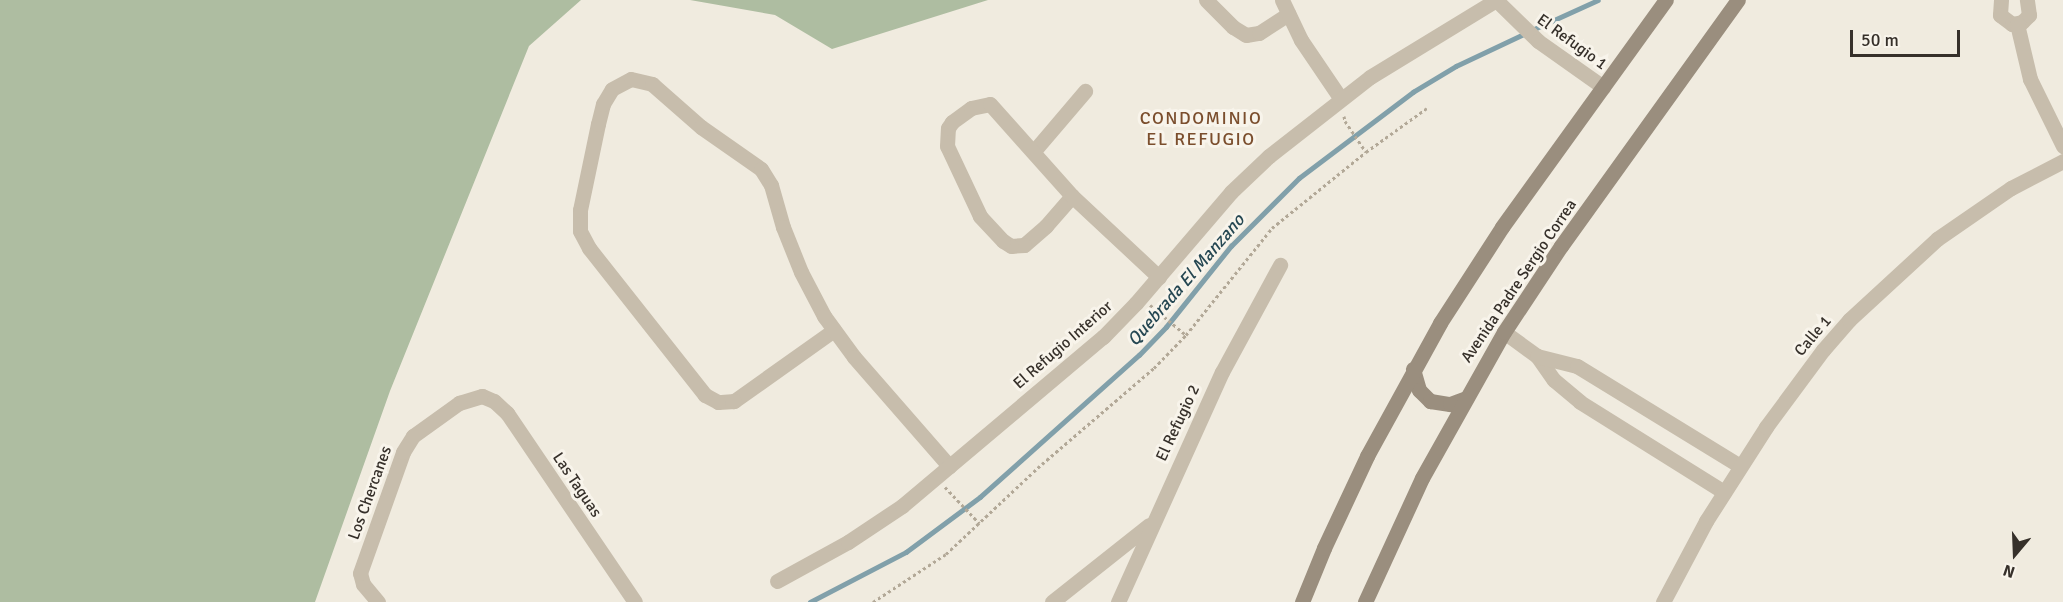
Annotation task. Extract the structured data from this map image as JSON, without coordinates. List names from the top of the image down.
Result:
{
  "streets": {
    "street": [
      "El Refugio 1",
      "Avenida Padre Sergio Correa",
      "Calle 1",
      "El Refugio Interior",
      "El Refugio 2",
      "Las Taguas",
      "Los Chercanes"
    ]
  },
  "crossings": [
    ["El Refugio 1", "El Refugio Interior"],
    ["Las Taguas", "Los Chercanes"]
  ],
  "districts": ["CONDOMINIO EL REFUGIO"],
  "water": ["Quebrada El Manzano"],
  "scale_bar": "50 m",
  "north": "bottom"
}
